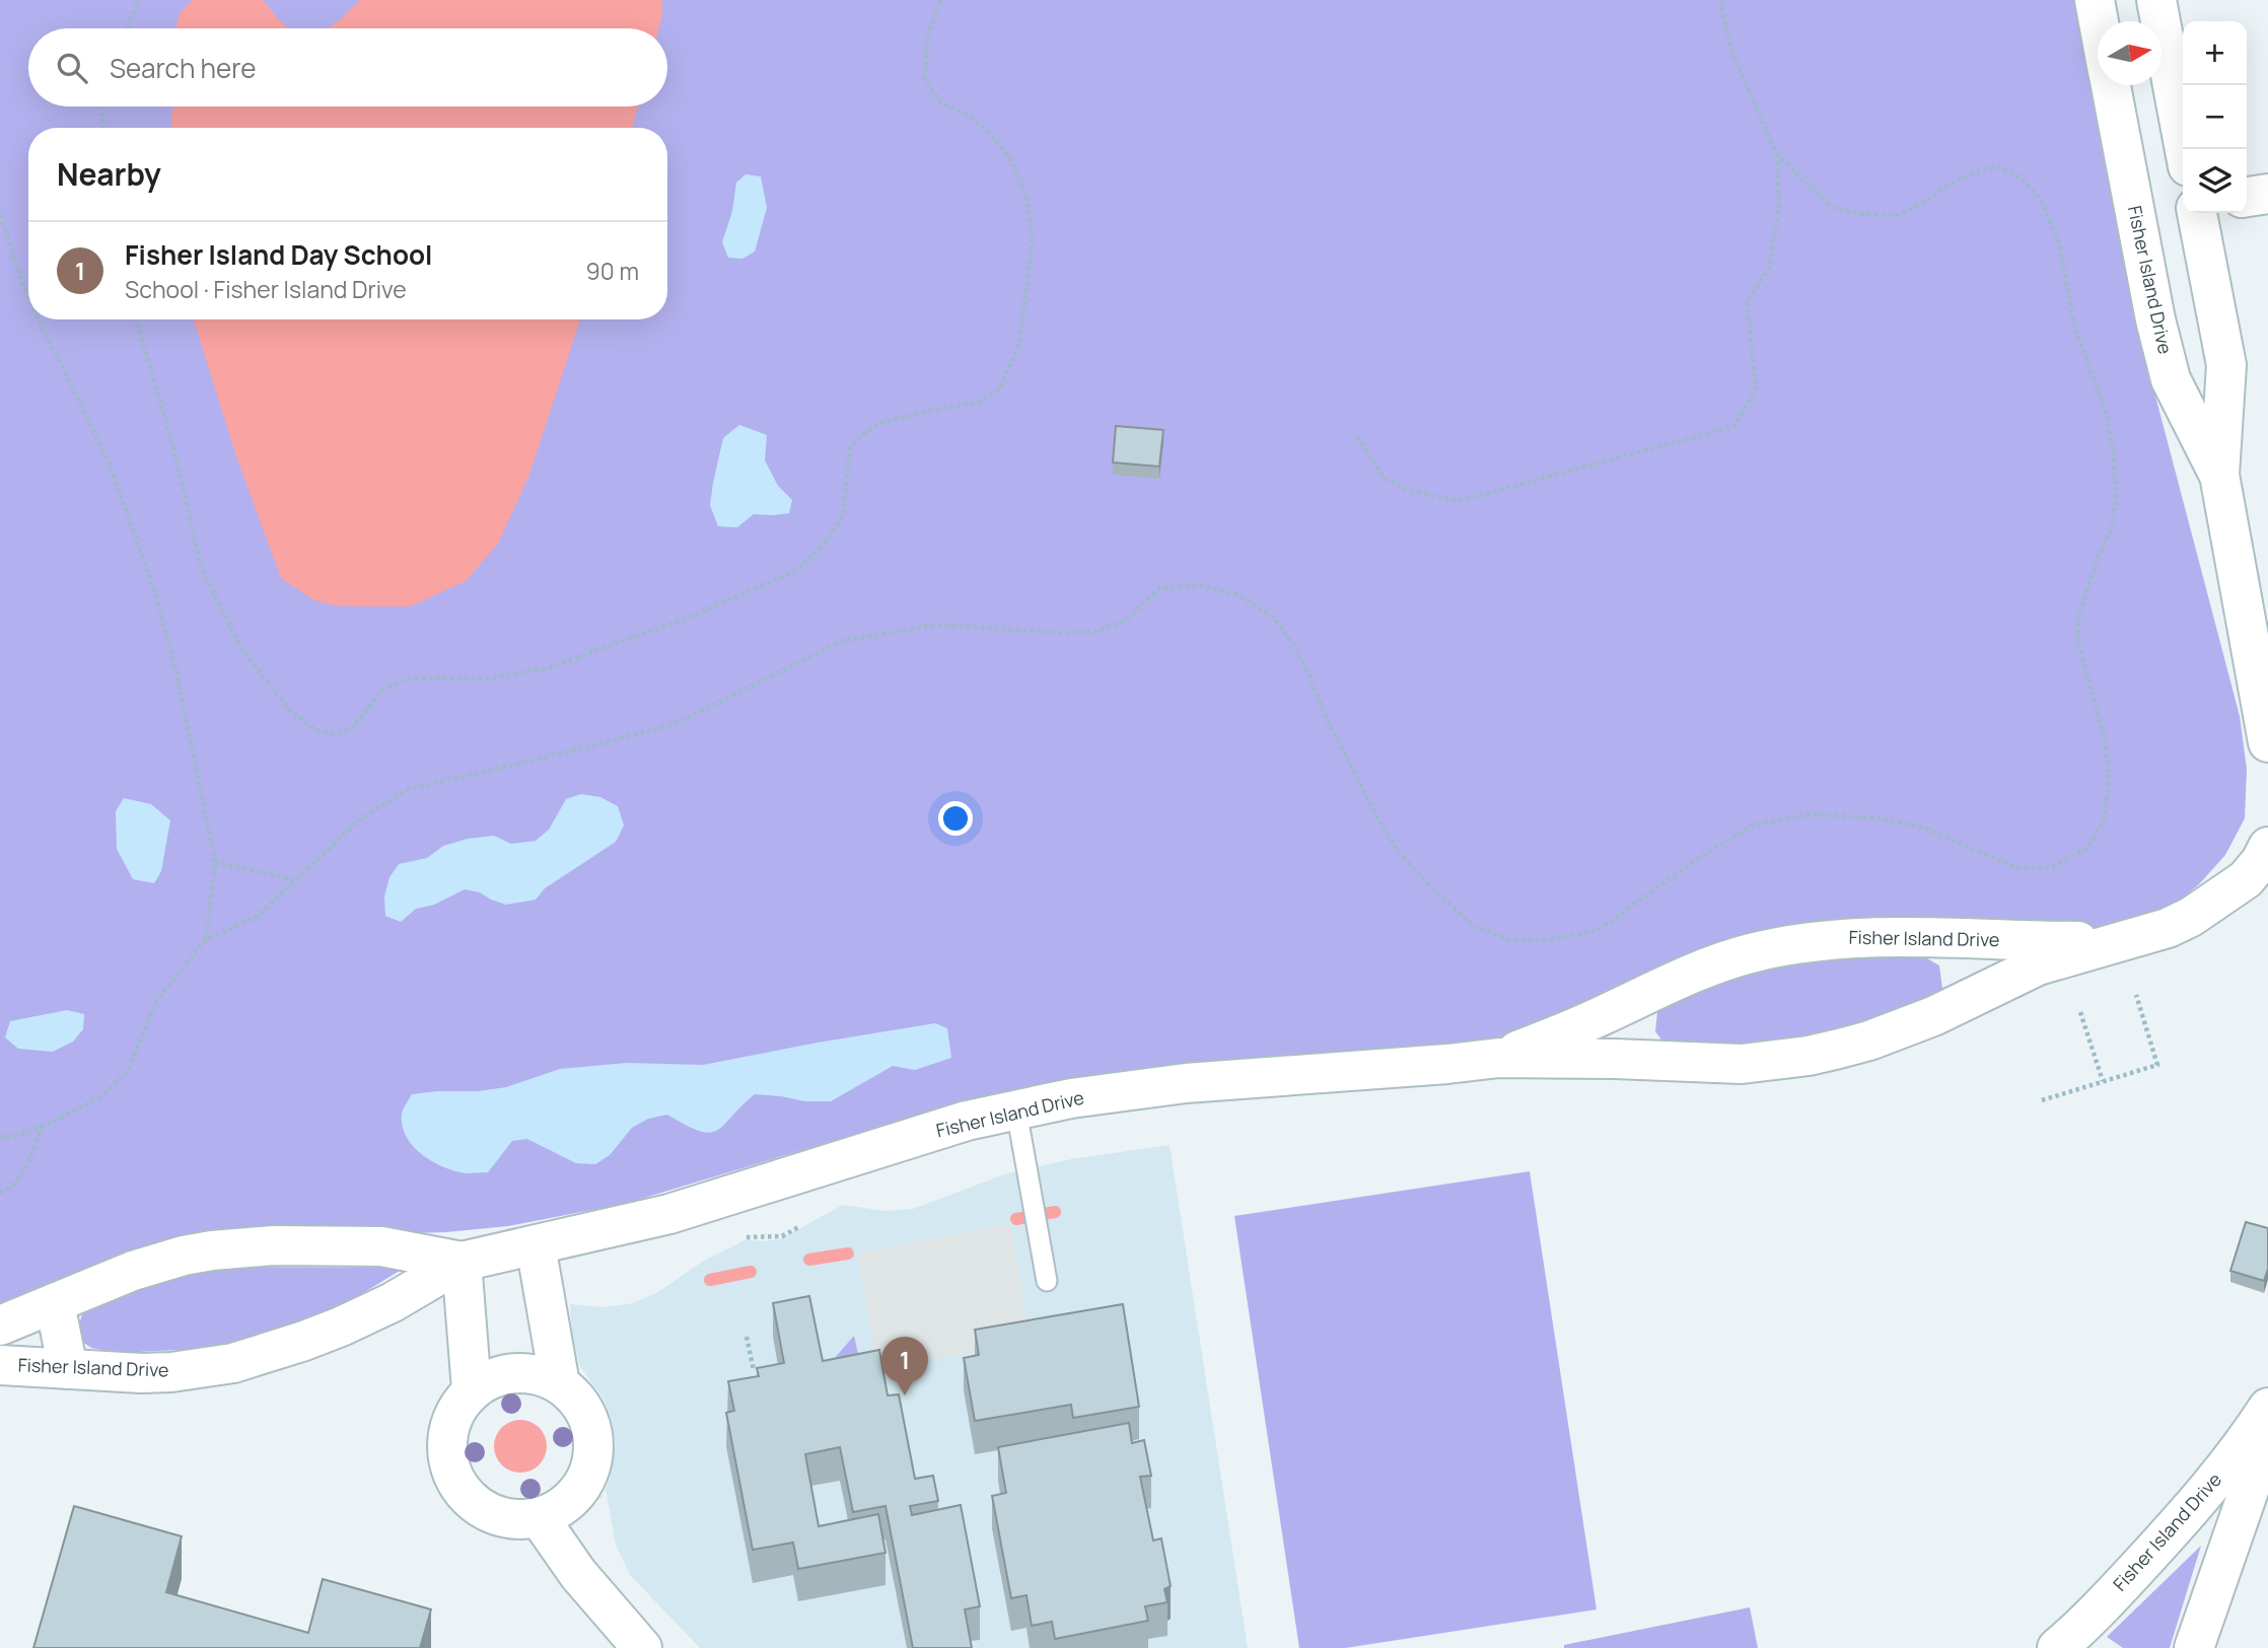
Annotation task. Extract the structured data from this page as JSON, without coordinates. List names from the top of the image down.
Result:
{
  "streets": {
    "street": ["Fisher Island Drive"]
  },
  "north": "right",
  "page": {
    "map_buttons": ["+", "−"],
    "search": "Search here",
    "heading": "Nearby",
    "list": [
      {
        "mark": "1",
        "name": "Fisher Island Day School",
        "note": "School · Fisher Island Drive",
        "value": "90 m"
      }
    ],
    "pins": "1"
  }
}
